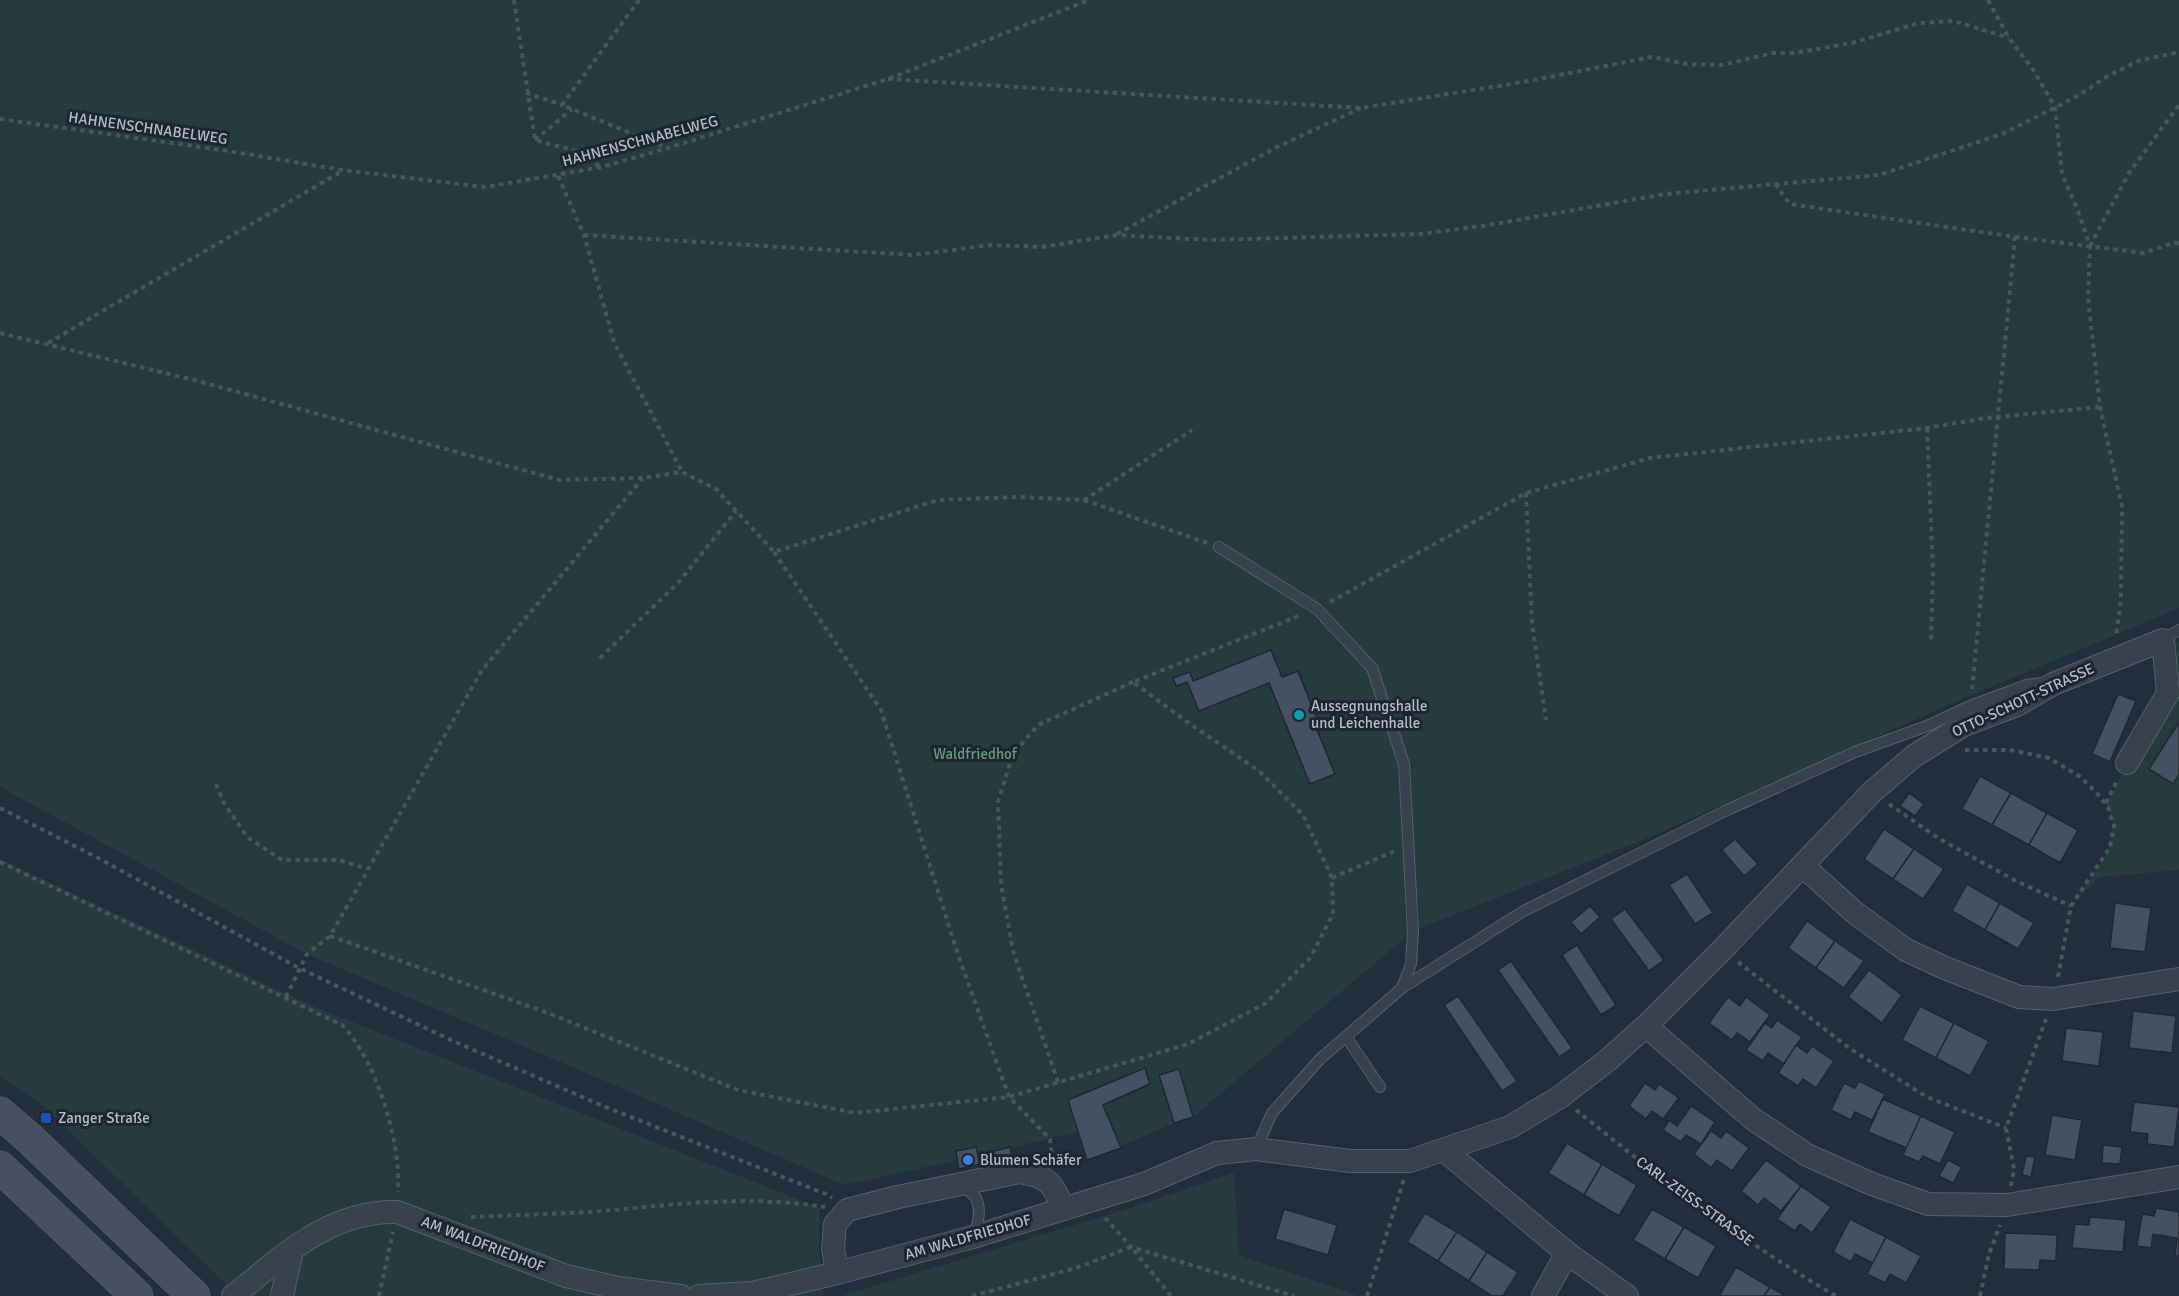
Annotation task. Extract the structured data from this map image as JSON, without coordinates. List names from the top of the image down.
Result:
{
  "streets": {
    "street": ["OTTO-SCHOTT-STRASSE", "AM WALDFRIEDHOF"],
    "path": ["HAHNENSCHNABELWEG", "CARL-ZEISS-STRASSE"]
  },
  "parks": ["Waldfriedhof"],
  "places": {
    "other": ["Aussegnungshalle und Leichenhalle", "Blumen Schäfer"],
    "transit": ["Zanger Straße"]
  }
}
